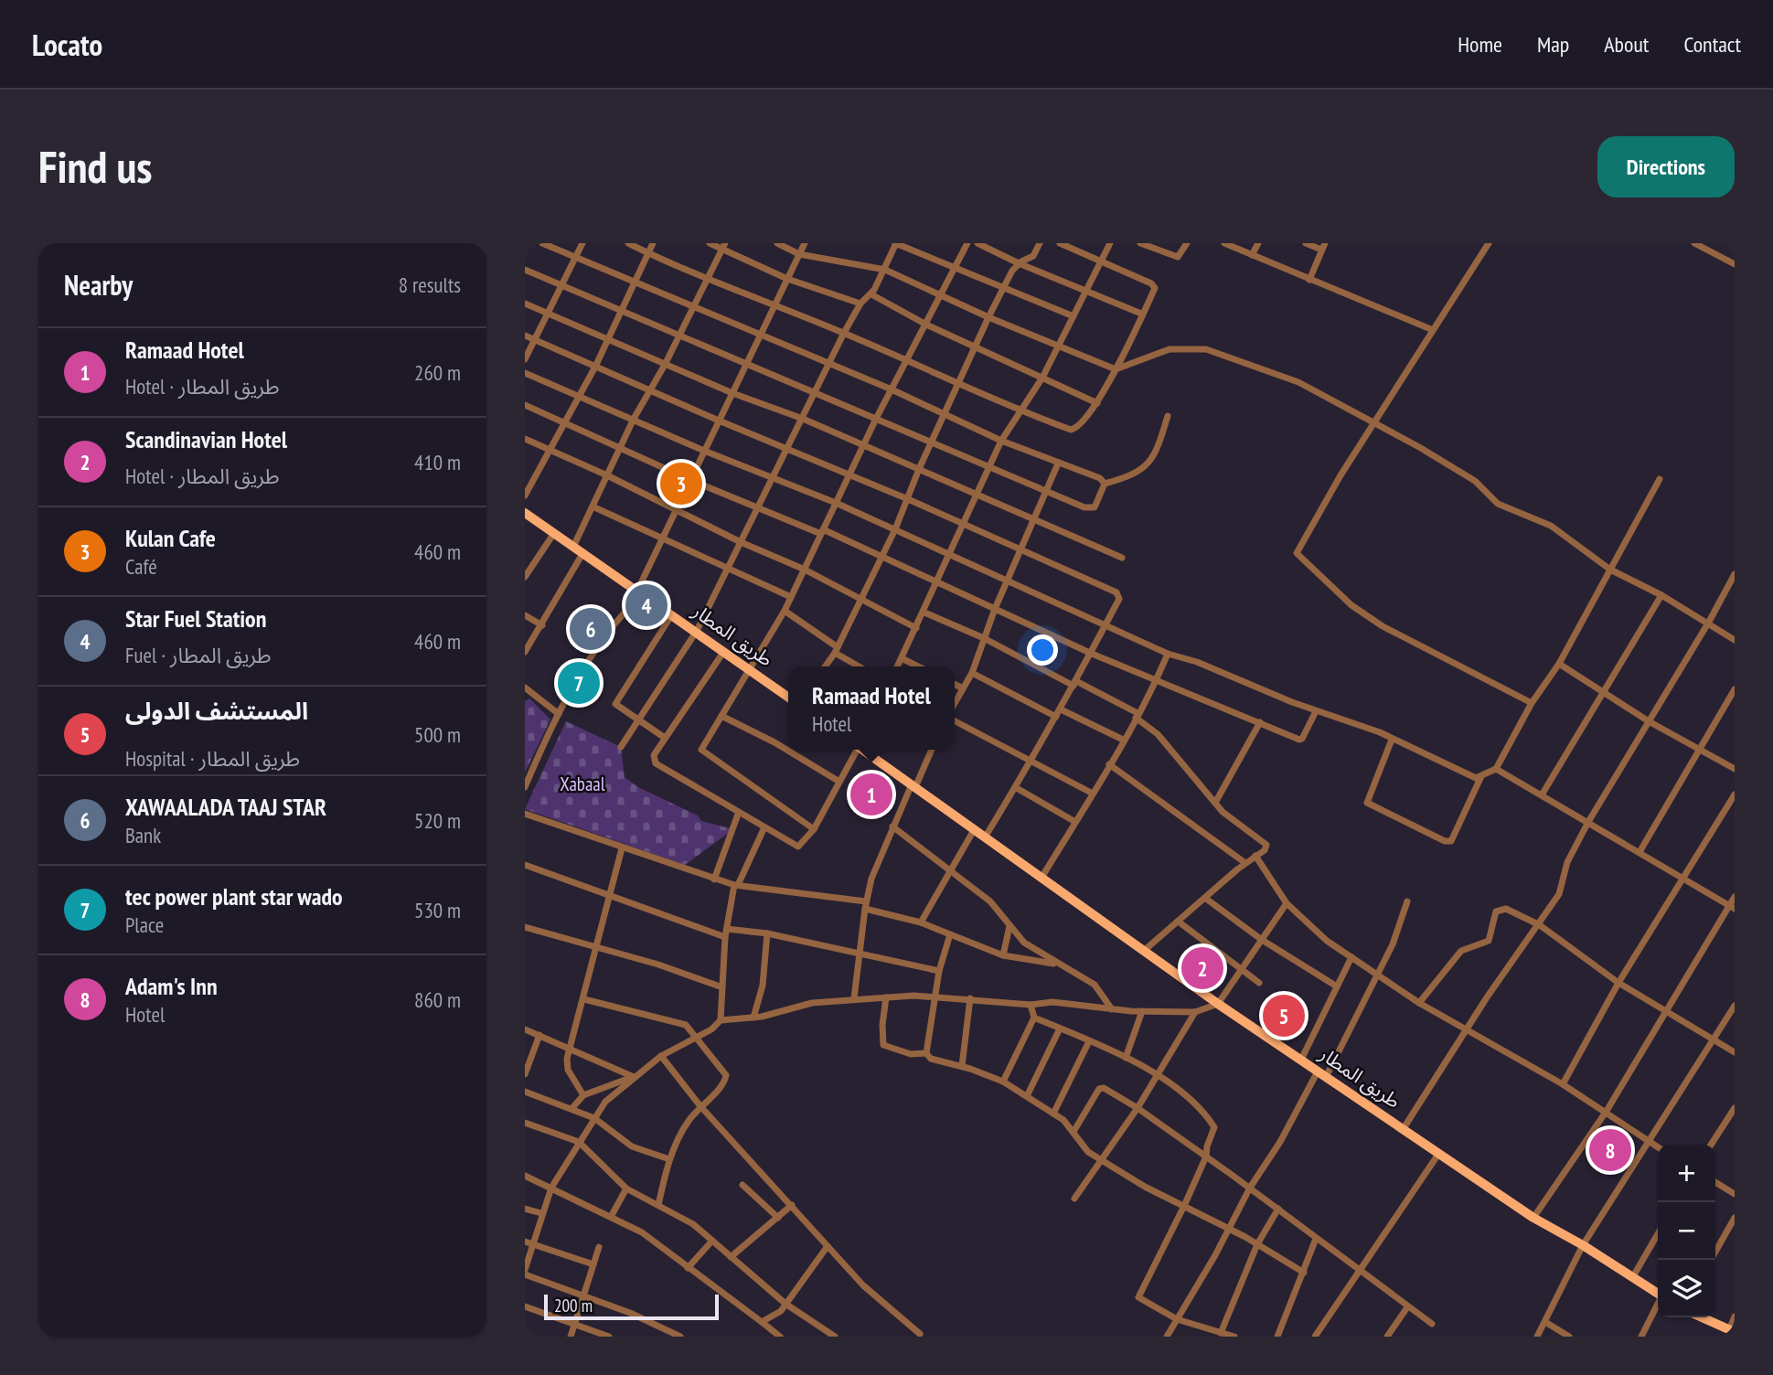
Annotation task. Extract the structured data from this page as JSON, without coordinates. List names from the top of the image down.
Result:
{
  "streets": {
    "main road": ["طريق المطار"]
  },
  "parks": ["Xabaal"],
  "scale_bar": "200 m",
  "page": {
    "header": "Locato",
    "nav": [
      "Home",
      "Map",
      "About",
      "Contact"
    ],
    "buttons": "Directions",
    "title": "Find us",
    "heading": ["Nearby", "8 results"],
    "list": [
      {
        "mark": "1",
        "name": "Ramaad Hotel",
        "note": "Hotel · طريق المطار",
        "value": "260 m"
      },
      {
        "mark": "2",
        "name": "Scandinavian Hotel",
        "note": "Hotel · طريق المطار",
        "value": "410 m"
      },
      {
        "mark": "3",
        "name": "Kulan Cafe",
        "note": "Café",
        "value": "460 m"
      },
      {
        "mark": "4",
        "name": "Star Fuel Station",
        "note": "Fuel · طريق المطار",
        "value": "460 m"
      },
      {
        "mark": "5",
        "name": "المستشف الدولى",
        "note": "Hospital · طريق المطار",
        "value": "500 m"
      },
      {
        "mark": "6",
        "name": "XAWAALADA TAAJ STAR",
        "note": "Bank",
        "value": "520 m"
      },
      {
        "mark": "7",
        "name": "tec power plant star wado",
        "note": "Place",
        "value": "530 m"
      },
      {
        "mark": "8",
        "name": "Adam's Inn",
        "note": "Hotel",
        "value": "860 m"
      }
    ],
    "pins": [
      "3",
      "4",
      "6",
      "7",
      "1",
      "2",
      "5",
      "8"
    ],
    "popup": ["Ramaad Hotel", "Hotel"],
    "map_buttons": ["+", "−"],
    "scale": "200 m"
  }
}
